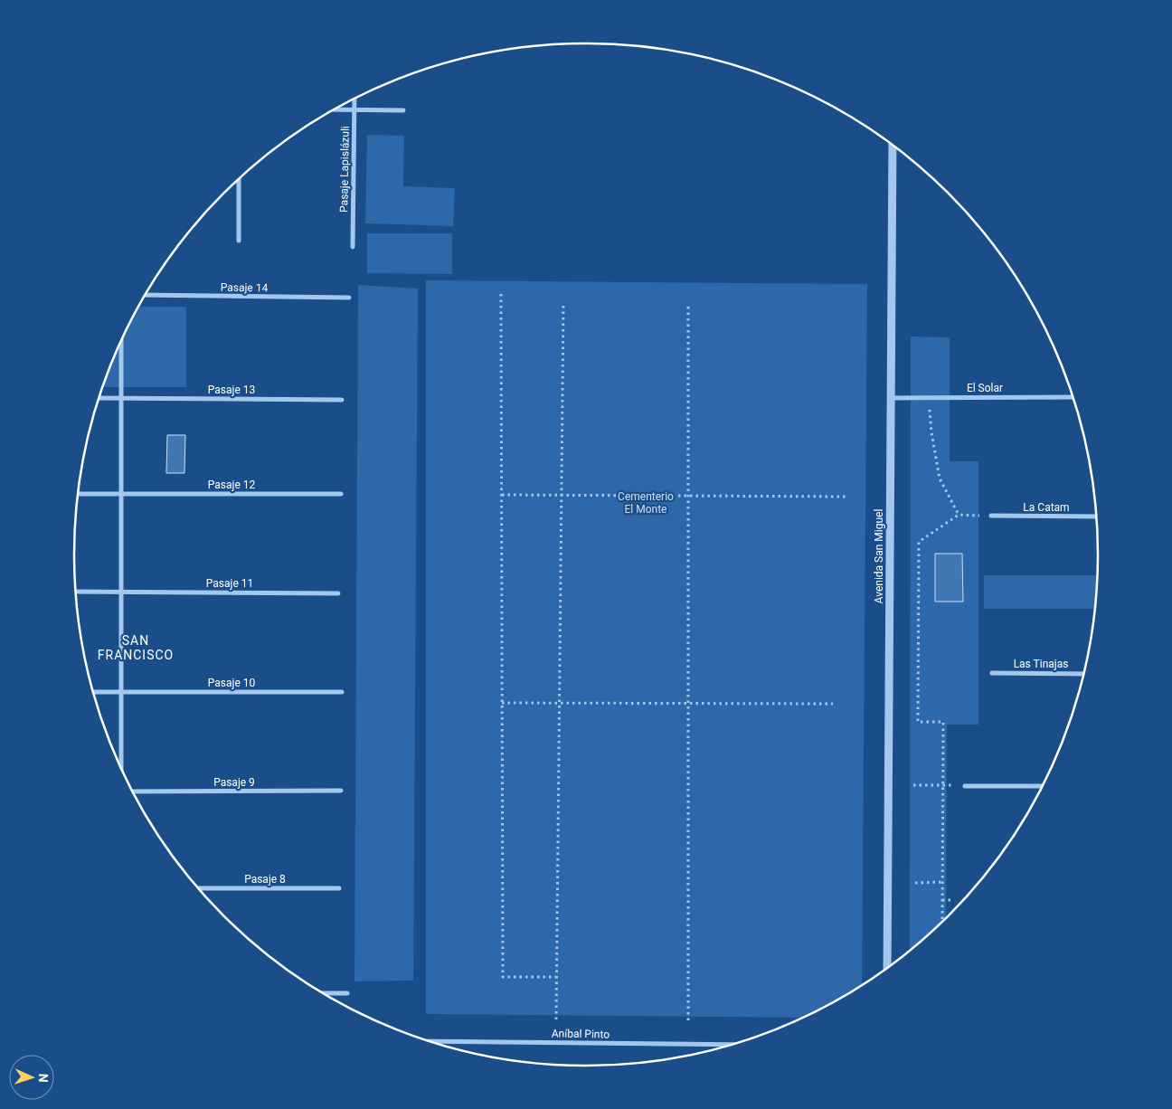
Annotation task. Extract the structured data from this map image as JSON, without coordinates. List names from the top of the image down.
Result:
{
  "streets": {
    "street": [
      "Pasaje Lapislázuli",
      "Pasaje 14",
      "El Solar",
      "Pasaje 13",
      "Pasaje 12",
      "La Catam",
      "Avenida San Miguel",
      "Pasaje 11",
      "Las Tinajas",
      "Pasaje 10",
      "Pasaje 9",
      "Pasaje 8",
      "Aníbal Pinto"
    ]
  },
  "crossings": [
    ["El Solar", "Avenida San Miguel"]
  ],
  "districts": ["SAN FRANCISCO"],
  "parks": ["Cementerio El Monte"],
  "north": "right"
}
